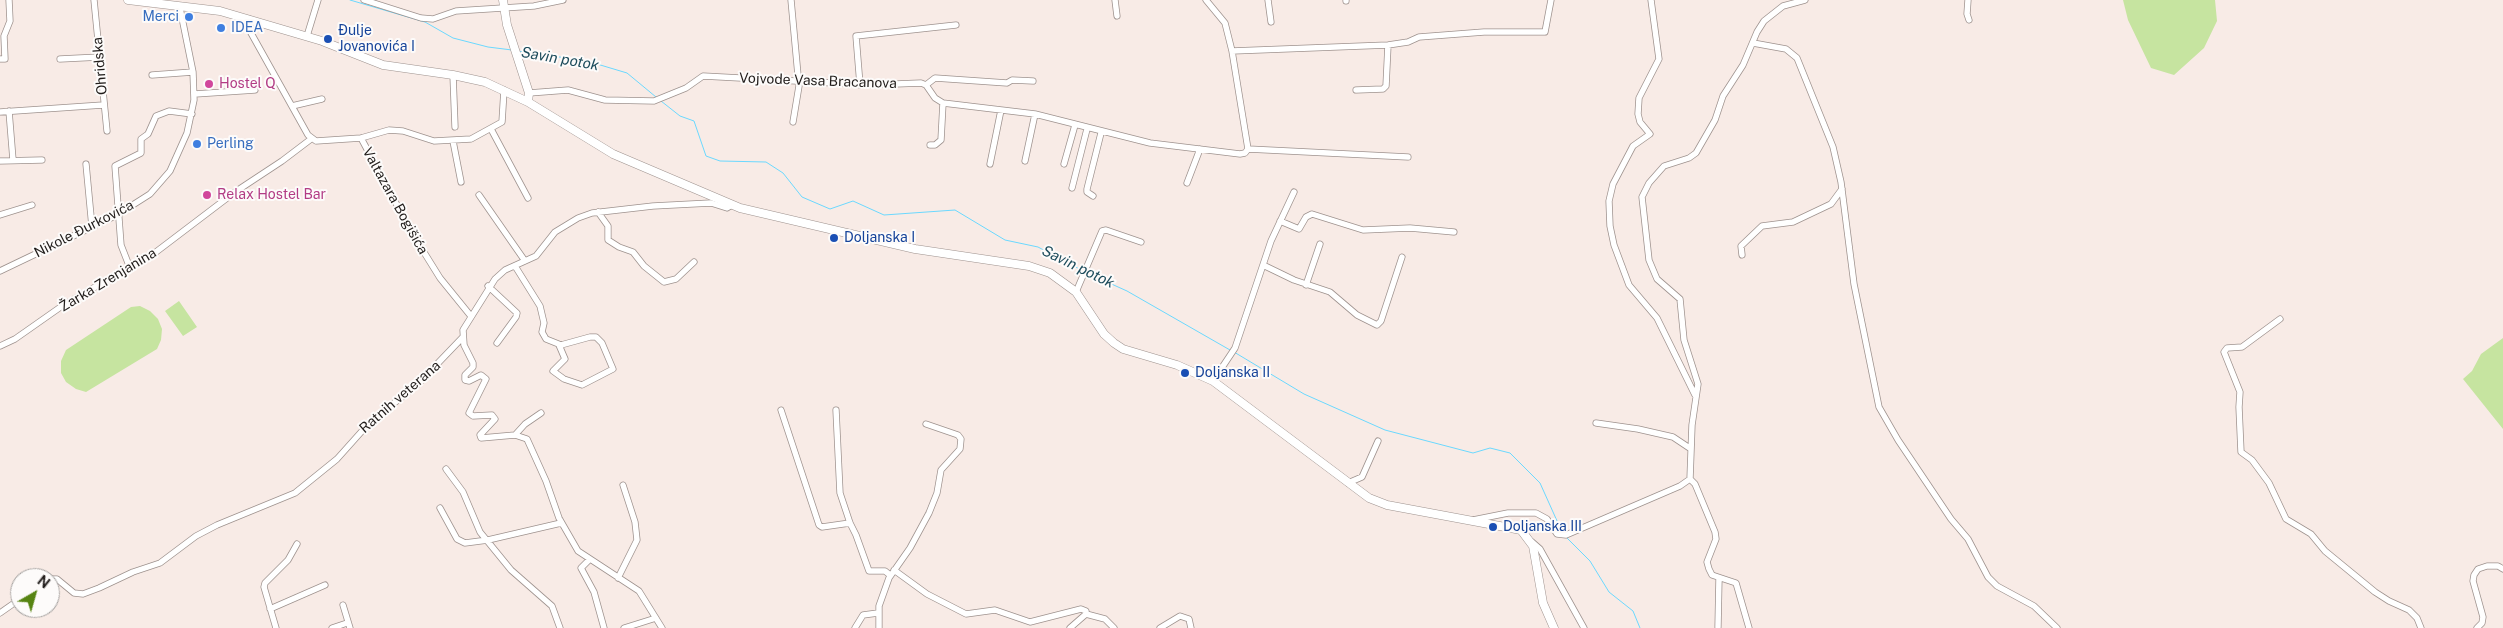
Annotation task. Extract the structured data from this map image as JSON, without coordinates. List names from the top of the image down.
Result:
{
  "streets": {
    "street": [
      "Ohridska",
      "Vojvode Vasa Bracanova",
      "Valtazara Bogišića",
      "Nikole Đurkovića",
      "Žarka Zrenjanina",
      "Ratnih veterana"
    ]
  },
  "crossings": [
    ["Valtazara Bogišića", "Žarka Zrenjanina"],
    ["Valtazara Bogišića", "Ratnih veterana"]
  ],
  "water": ["Savin potok"],
  "places": [
    "Merci",
    "IDEA",
    "Đulje Jovanovića I",
    "Hostel Q",
    "Perling",
    "Relax Hostel Bar",
    "Doljanska I",
    "Doljanska II",
    "Doljanska III"
  ],
  "north": "top right"
}
